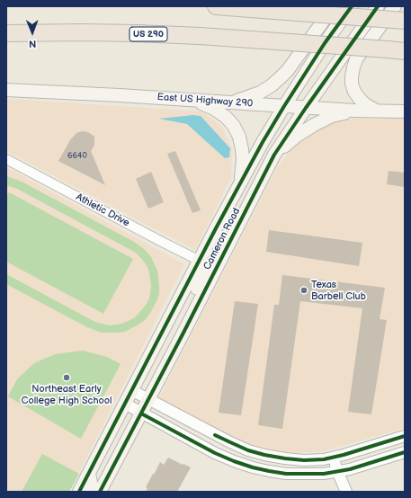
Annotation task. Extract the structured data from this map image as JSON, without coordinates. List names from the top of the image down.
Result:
{
  "streets": {
    "highway": ["US 290"],
    "main road": ["East US Highway 290", "Cameron Road"],
    "street": ["Athletic Drive"]
  },
  "crossings": [
    ["East US Highway 290", "Cameron Road"],
    ["Athletic Drive", "Cameron Road"]
  ],
  "places": ["Texas Barbell Club", "Northeast Early College High School"],
  "house_numbers": ["6640"],
  "north": "bottom"
}
